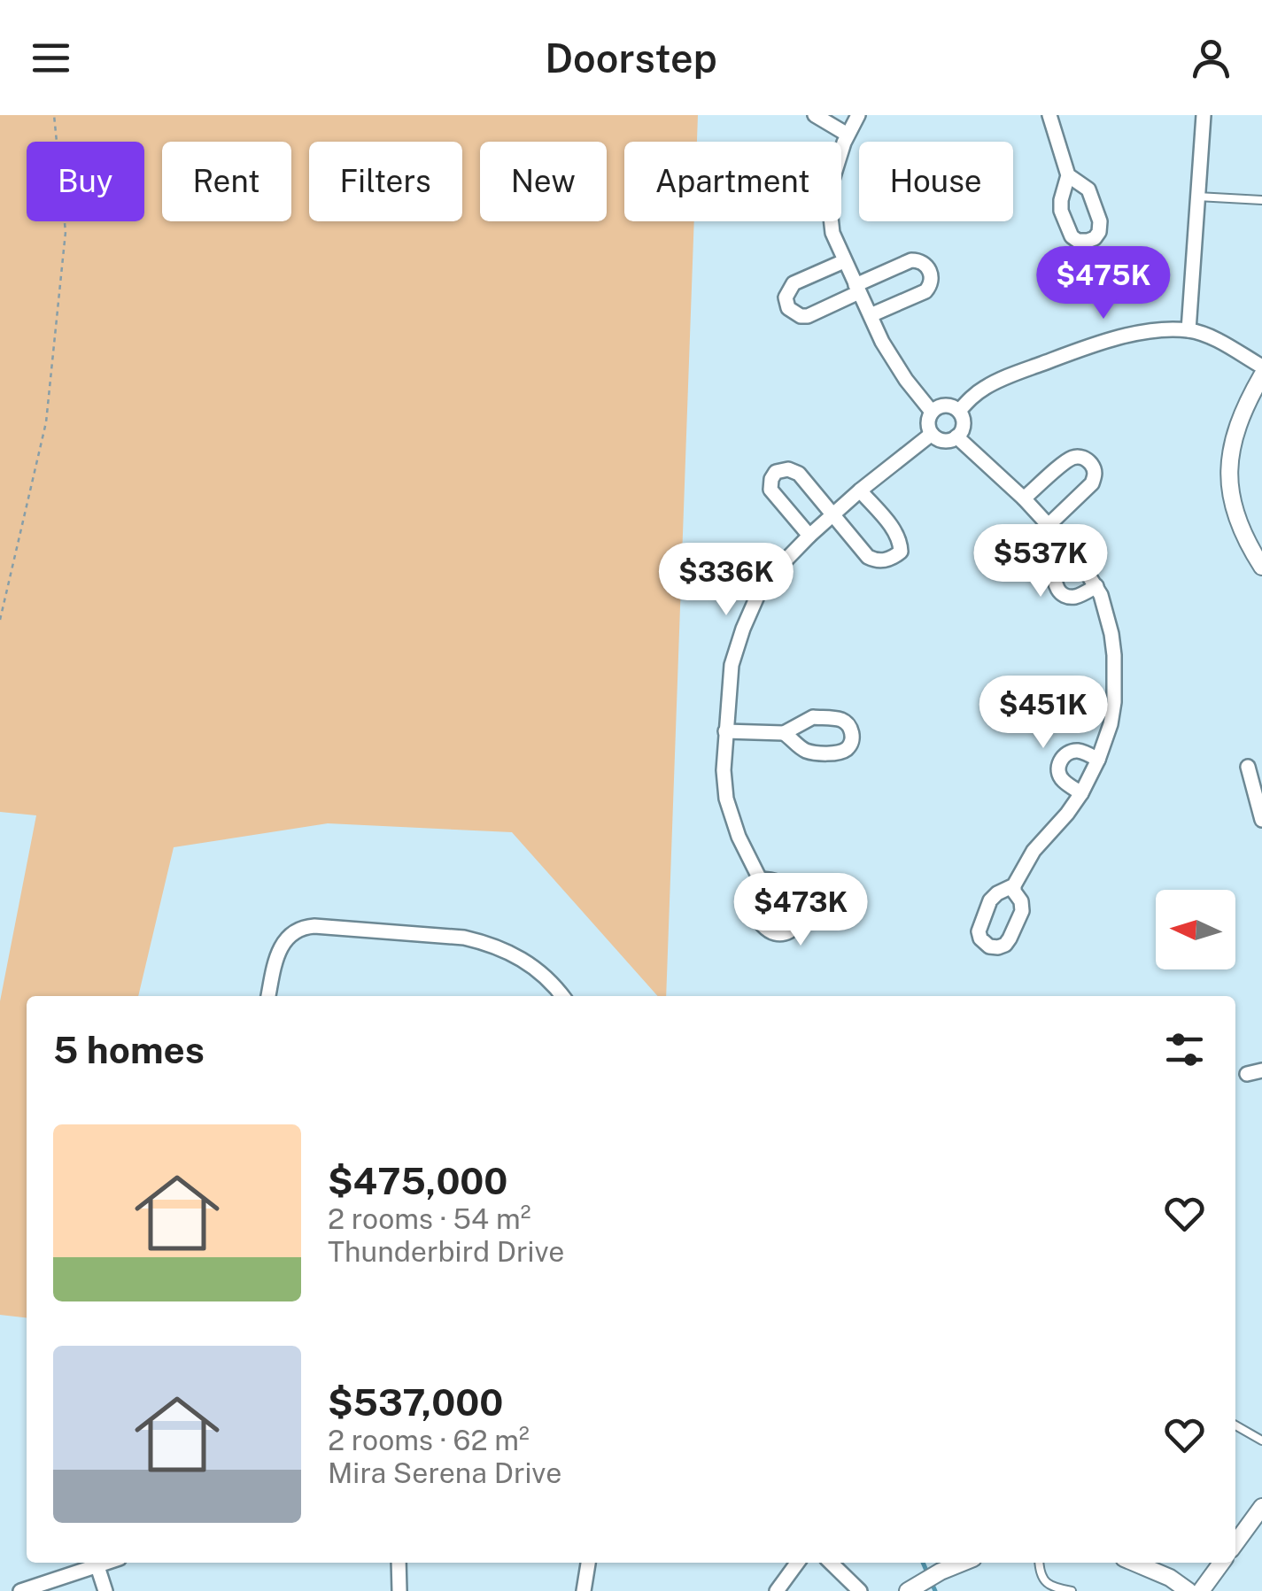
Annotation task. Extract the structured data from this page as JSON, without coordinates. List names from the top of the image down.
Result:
{
  "north": "left",
  "page": {
    "header": "Doorstep",
    "chip": [
      "Buy",
      "Rent",
      "Filters",
      "New",
      "Apartment",
      "House"
    ],
    "price": [
      "$475K",
      "$537K",
      "$336K",
      "$451K",
      "$473K"
    ],
    "heading": "5 homes",
    "list": [
      {
        "name": "$475,000",
        "note": "2 rooms · 54 m² · Thunderbird Drive"
      },
      {
        "name": "$537,000",
        "note": "2 rooms · 62 m² · Mira Serena Drive"
      }
    ]
  }
}
